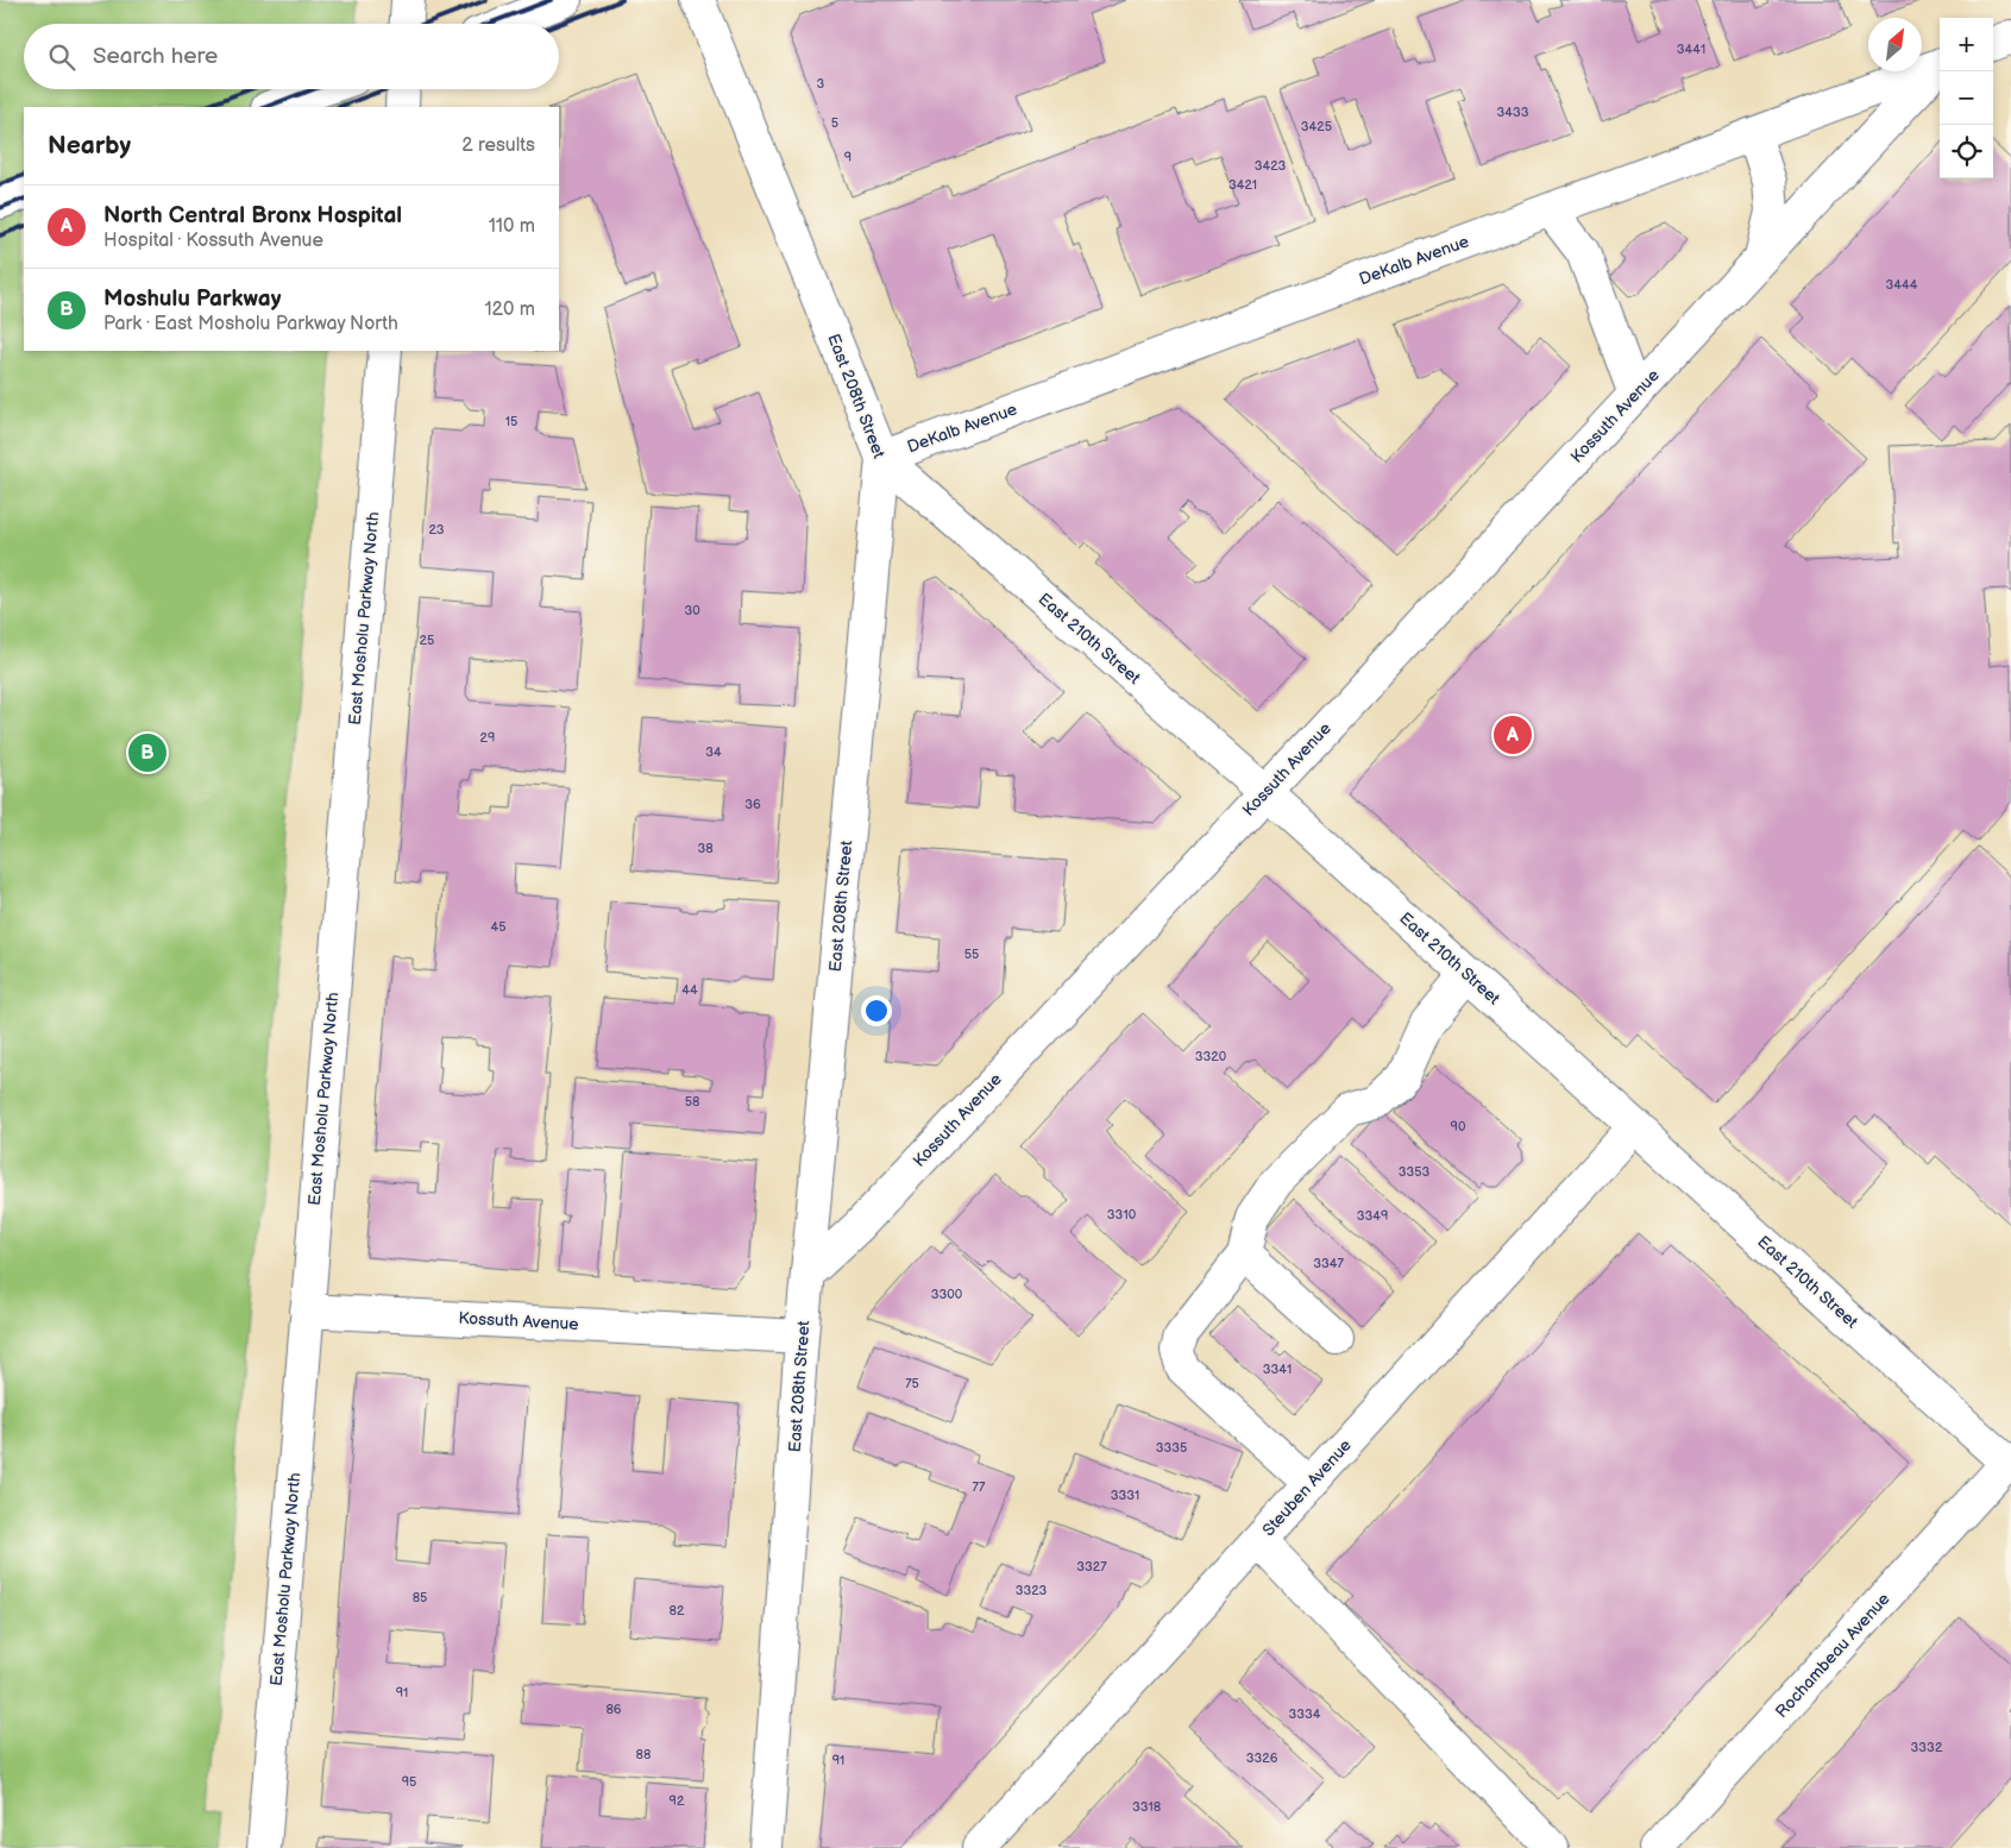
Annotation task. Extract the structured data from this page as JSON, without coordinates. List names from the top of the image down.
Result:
{
  "streets": {
    "street": [
      "DeKalb Avenue",
      "East 208th Street",
      "Kossuth Avenue",
      "East Mosholu Parkway North",
      "East 210th Street",
      "Steuben Avenue",
      "Rochambeau Avenue"
    ]
  },
  "crossings": [
    ["DeKalb Avenue", "East 208th Street"],
    ["DeKalb Avenue", "Kossuth Avenue"],
    ["DeKalb Avenue", "East 210th Street"],
    ["East 208th Street", "Kossuth Avenue"],
    ["East 208th Street", "East 210th Street"],
    ["Kossuth Avenue", "East Mosholu Parkway North"],
    ["Kossuth Avenue", "East 210th Street"],
    ["East 210th Street", "Steuben Avenue"],
    ["East 210th Street", "Rochambeau Avenue"]
  ],
  "house_numbers": [
    "3441",
    "3",
    "3433",
    "5",
    "3425",
    "9",
    "3423",
    "3421",
    "3444",
    "15",
    "23",
    "30",
    "25",
    "29",
    "34",
    "36",
    "38",
    "45",
    "55",
    "44",
    "3320",
    "58",
    "90",
    "3353",
    "3310",
    "3349",
    "3347",
    "3300",
    "3341",
    "75",
    "3335",
    "77",
    "3331",
    "3327",
    "3323",
    "85",
    "82",
    "91",
    "86",
    "3334",
    "3332",
    "88",
    "3326",
    "91",
    "95",
    "92",
    "3318"
  ],
  "north": "top right",
  "page": {
    "map_buttons": ["+", "−"],
    "search": "Search here",
    "heading": ["Nearby", "2 results"],
    "list": [
      {
        "mark": "A",
        "name": "North Central Bronx Hospital",
        "note": "Hospital · Kossuth Avenue",
        "value": "110 m"
      },
      {
        "mark": "B",
        "name": "Moshulu Parkway",
        "note": "Park · East Mosholu Parkway North",
        "value": "120 m"
      }
    ],
    "pins": ["A", "B"]
  }
}
